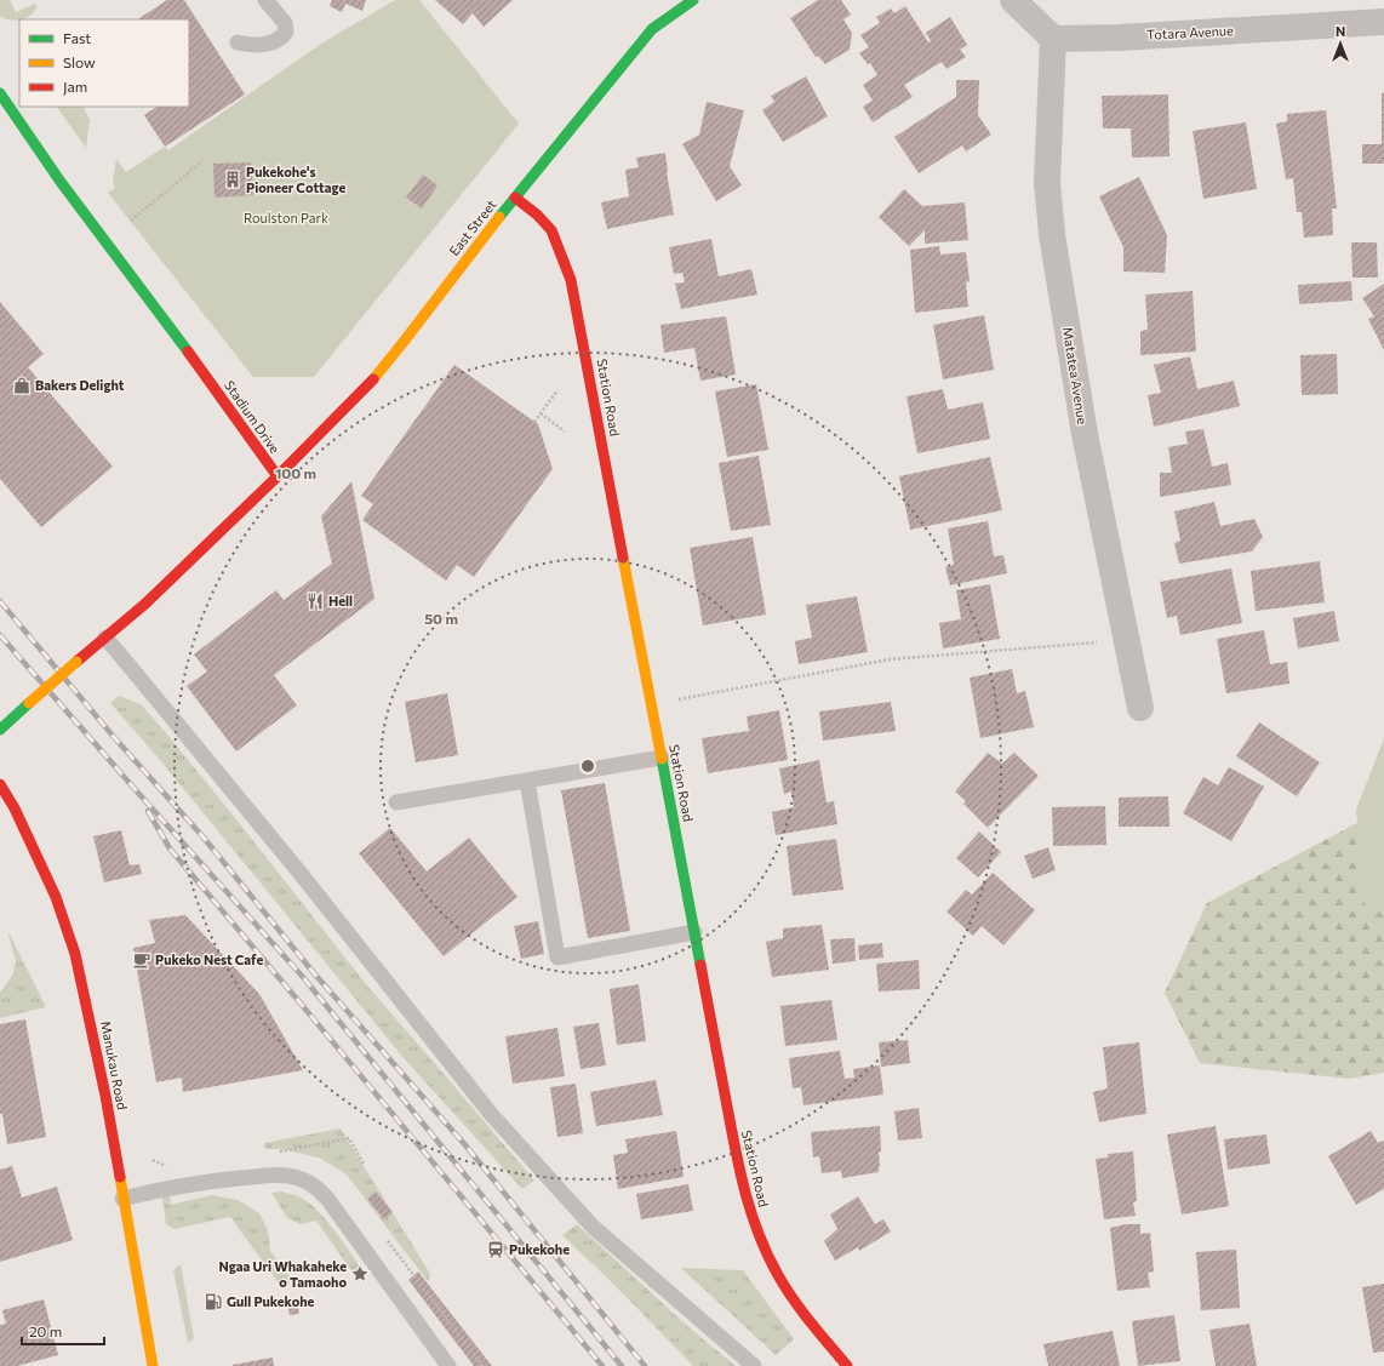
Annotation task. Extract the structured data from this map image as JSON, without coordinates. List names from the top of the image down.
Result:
{
  "streets": {
    "main road": [
      "East Street",
      "Station Road",
      "Stadium Drive",
      "Manukau Road"
    ],
    "street": ["Totara Avenue", "Matatea Avenue"]
  },
  "crossings": [
    ["Totara Avenue", "Matatea Avenue"],
    ["East Street", "Station Road"],
    ["East Street", "Stadium Drive"]
  ],
  "parks": ["Roulston Park"],
  "places": {
    "building": ["Pukekohe's Pioneer Cottage"],
    "shop": ["Bakers Delight"],
    "restaurant": ["Hell"],
    "cafe": ["Pukeko Nest Cafe"],
    "station": ["Pukekohe"],
    "place": ["Ngaa Uri Whakaheke o Tamaoho"],
    "fuel station": ["Gull Pukekohe"]
  },
  "legend": ["Fast", "Slow", "Jam"],
  "scale_bar": "20 m",
  "north": "top",
  "rings": ["100 m", "50 m"]
}
